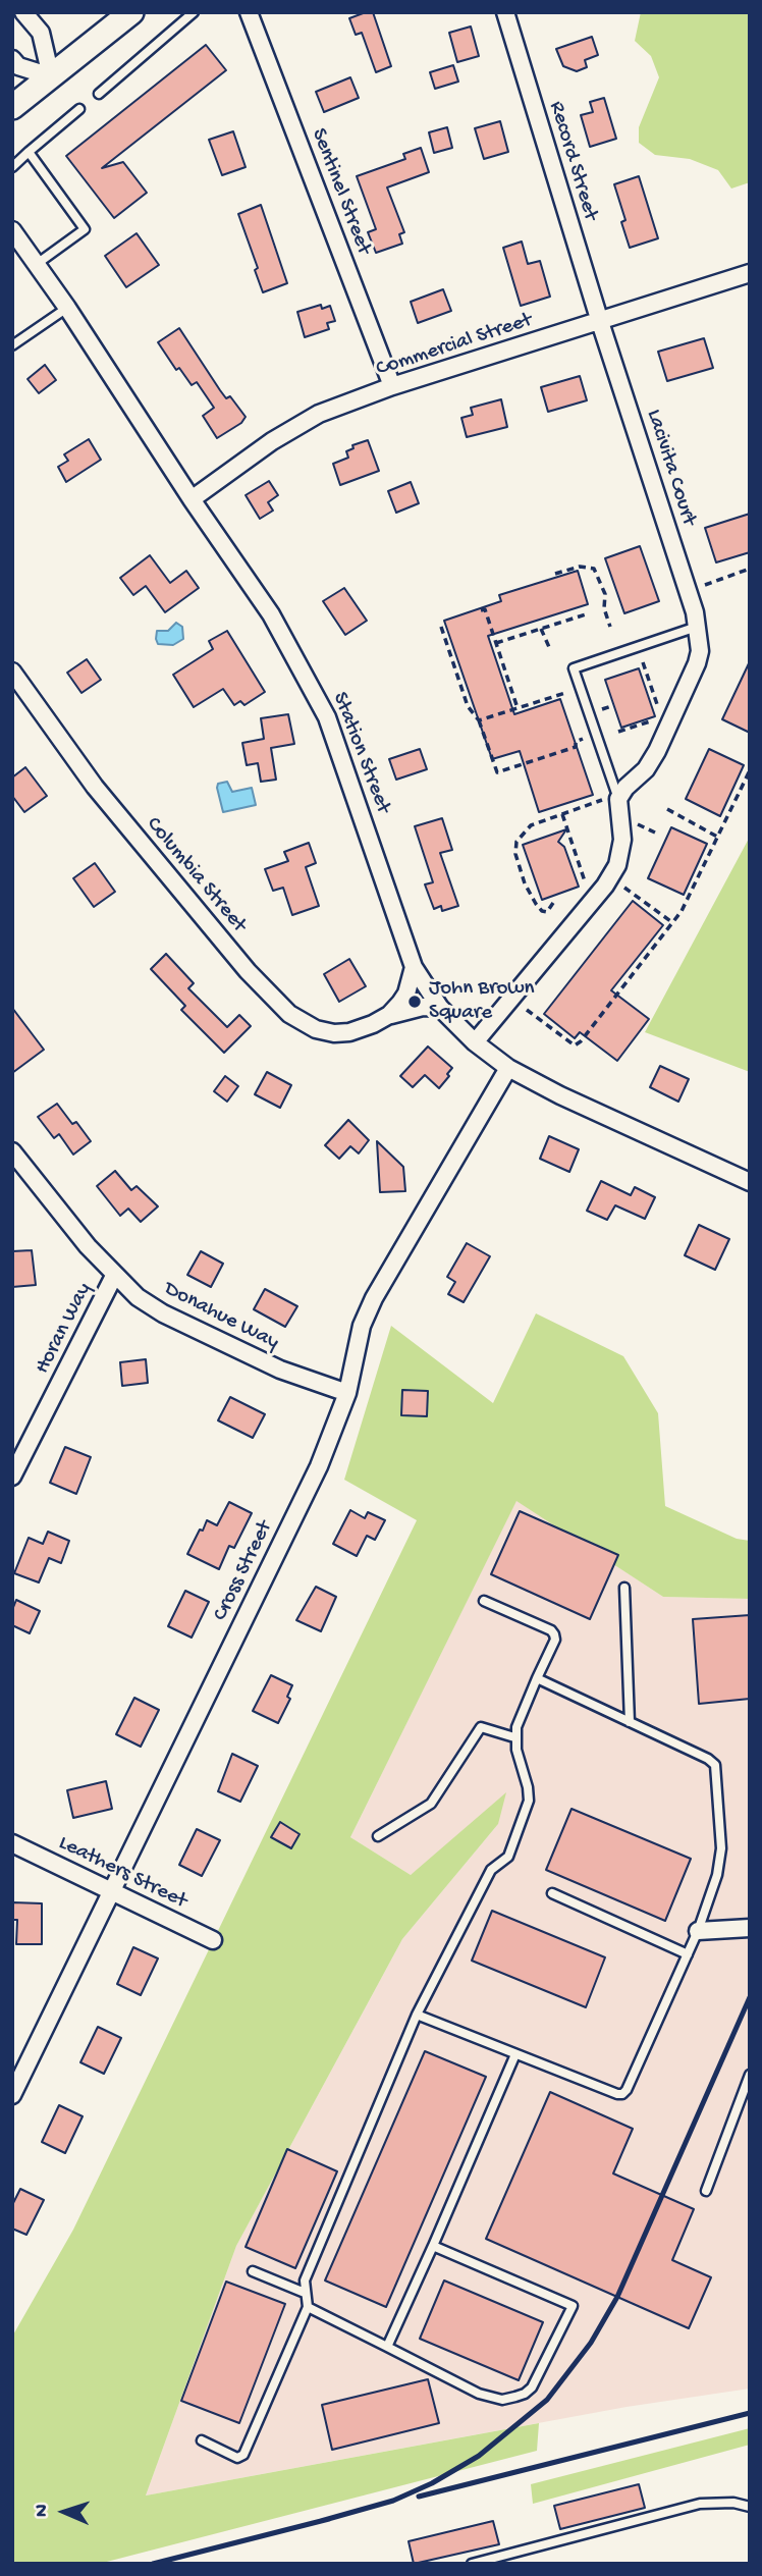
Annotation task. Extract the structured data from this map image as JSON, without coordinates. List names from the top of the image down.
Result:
{
  "streets": {
    "street": [
      "Record Street",
      "Sentinel Street",
      "Commercial Street",
      "Lacivita Court",
      "Station Street",
      "Columbia Street",
      "Donahue Way",
      "Horan Way",
      "Cross Street",
      "Leathers Street"
    ]
  },
  "crossings": [
    ["Record Street", "Commercial Street"],
    ["Record Street", "Lacivita Court"],
    ["Sentinel Street", "Commercial Street"],
    ["Commercial Street", "Lacivita Court"],
    ["Commercial Street", "Station Street"],
    ["Station Street", "Columbia Street"],
    ["Station Street", "Cross Street"],
    ["Donahue Way", "Horan Way"],
    ["Donahue Way", "Cross Street"],
    ["Cross Street", "Leathers Street"]
  ],
  "places": ["John Brown Square"],
  "north": "left"
}
